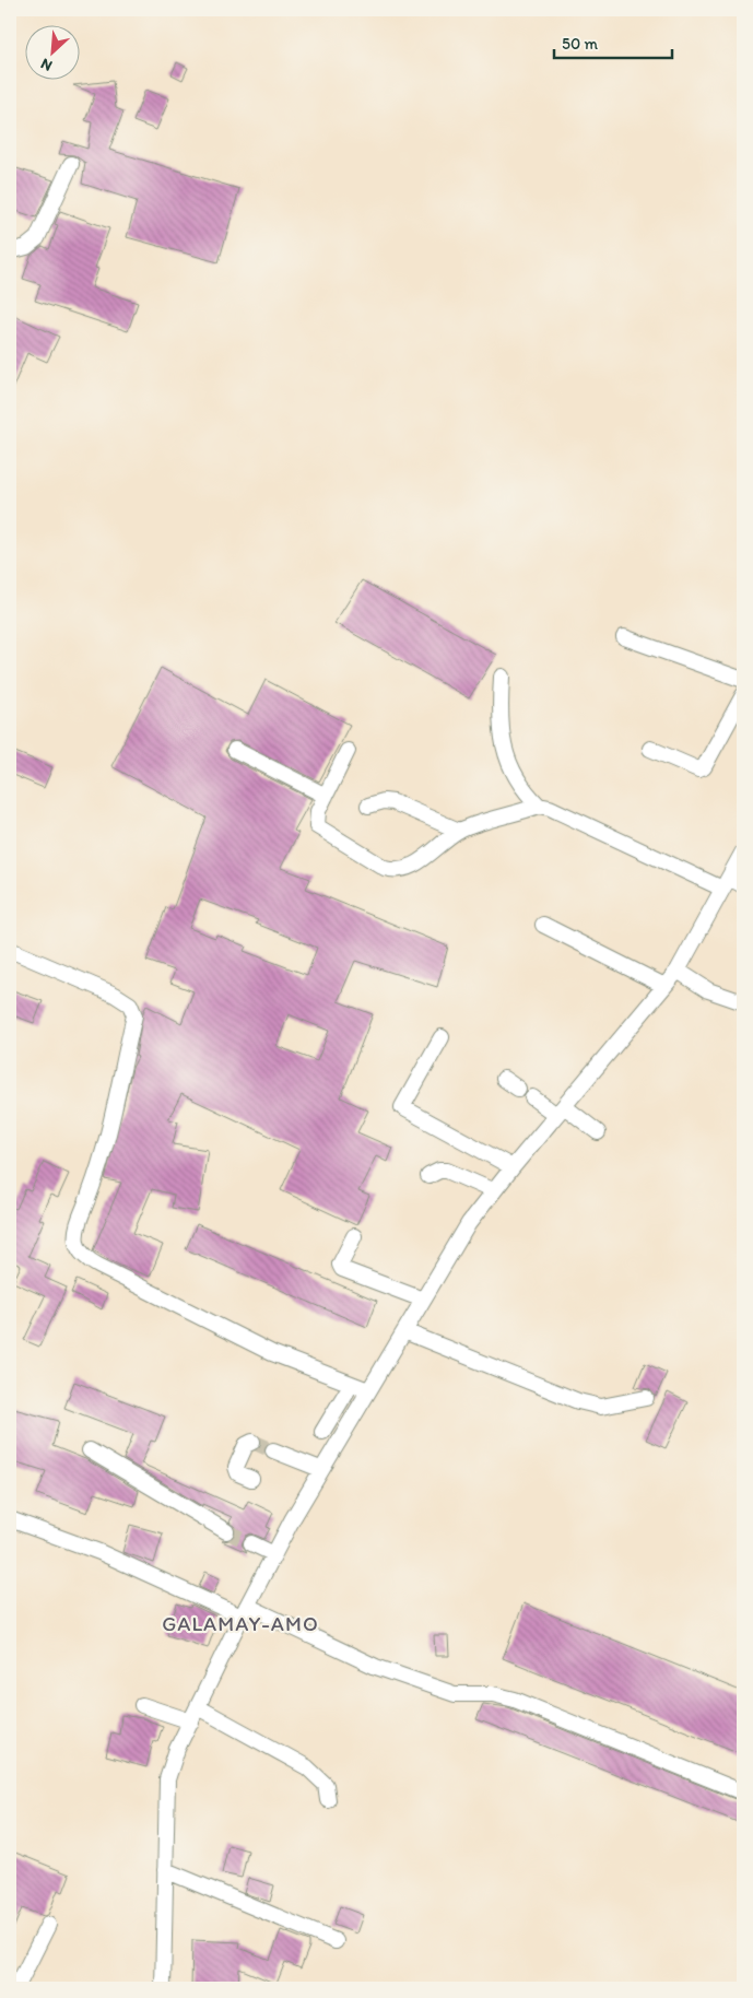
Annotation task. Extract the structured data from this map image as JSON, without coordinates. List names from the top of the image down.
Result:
{
  "districts": ["GALAMAY-AMO"],
  "scale_bar": "50 m",
  "north": "bottom left"
}
